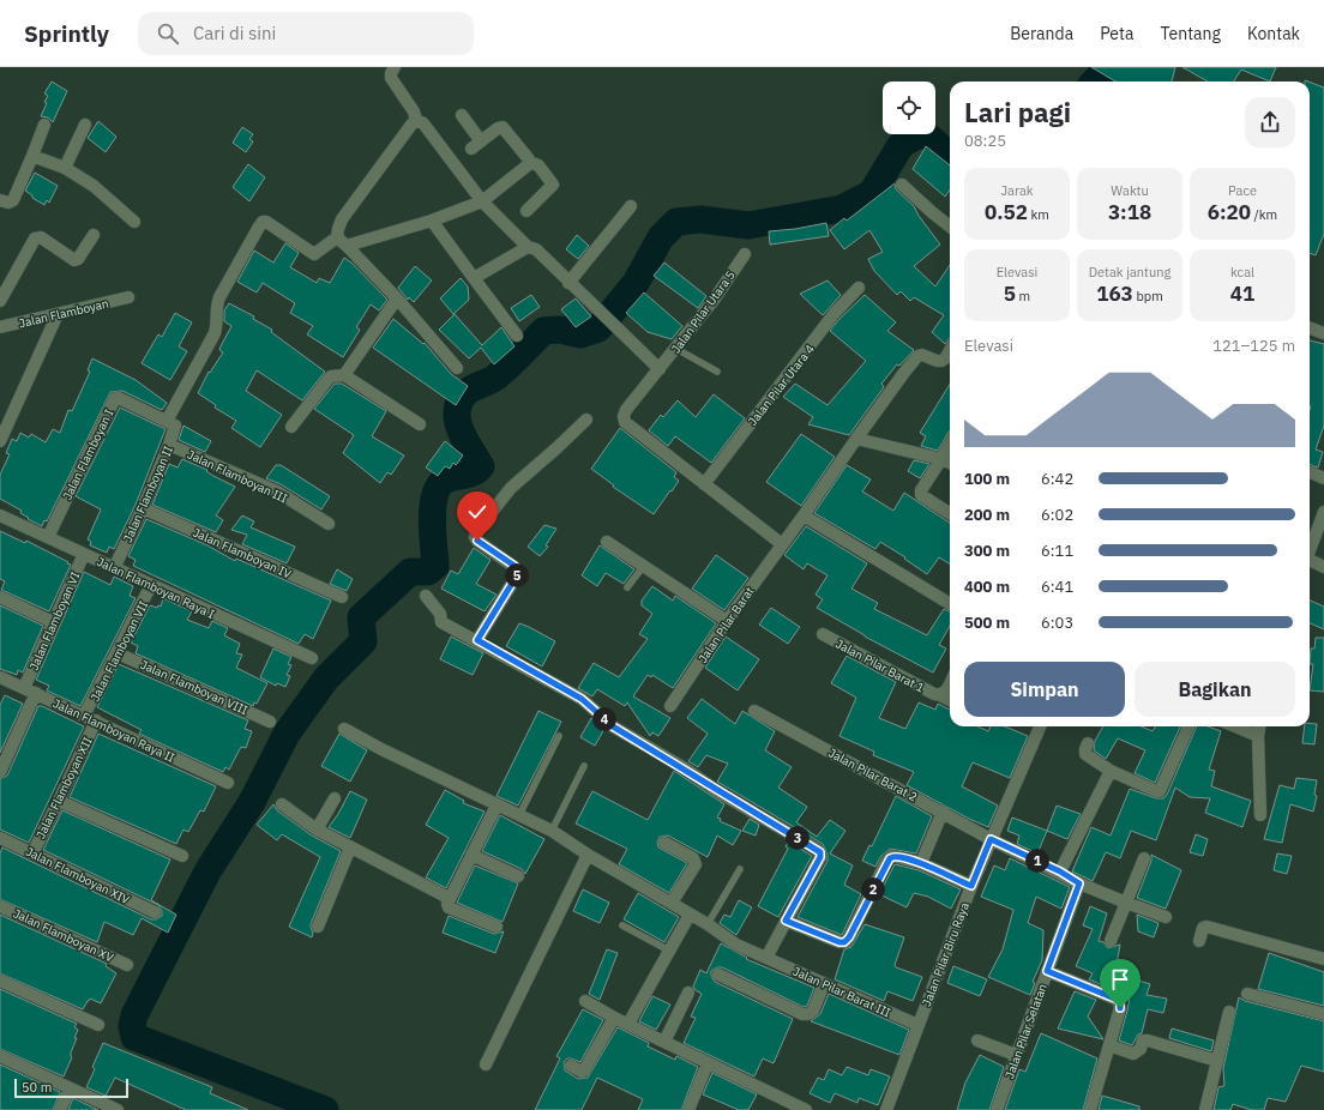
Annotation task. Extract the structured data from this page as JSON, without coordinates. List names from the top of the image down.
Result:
{
  "streets": {
    "street": [
      "Jalan Pilar Utara 5",
      "Jalan Flamboyan",
      "Jalan Pilar Utara 4",
      "Jalan Flamboyan I",
      "Jalan Flamboyan III",
      "Jalan Flamboyan II",
      "Jalan Flamboyan IV",
      "Jalan Flamboyan Raya I",
      "Jalan Flamboyan VI",
      "Jalan Pilar Barat",
      "Jalan Flamboyan VII",
      "Jalan Pilar Barat 1",
      "Jalan Flamboyan VIII",
      "Jalan Flamboyan Raya II",
      "Jalan Pilar Barat 2",
      "Jalan Flamboyan XII",
      "Jalan Flamboyan XIV",
      "Jalan Flamboyan XV",
      "Jalan Pilar Biru Raya",
      "Jalan Pilar Barat III",
      "Jalan Pilar Selatan"
    ]
  },
  "crossings": [
    ["Jalan Pilar Utara 5", "Jalan Pilar Utara 4"],
    ["Jalan Flamboyan I", "Jalan Flamboyan II"],
    ["Jalan Flamboyan I", "Jalan Flamboyan Raya I"],
    ["Jalan Flamboyan III", "Jalan Flamboyan II"],
    ["Jalan Flamboyan II", "Jalan Flamboyan IV"],
    ["Jalan Flamboyan II", "Jalan Flamboyan Raya I"],
    ["Jalan Flamboyan Raya I", "Jalan Flamboyan VI"],
    ["Jalan Flamboyan Raya I", "Jalan Flamboyan VII"],
    ["Jalan Flamboyan VI", "Jalan Flamboyan Raya II"],
    ["Jalan Flamboyan VII", "Jalan Flamboyan VIII"],
    ["Jalan Flamboyan VII", "Jalan Flamboyan Raya II"],
    ["Jalan Flamboyan Raya II", "Jalan Flamboyan XII"],
    ["Jalan Pilar Barat 2", "Jalan Pilar Biru Raya"],
    ["Jalan Flamboyan XII", "Jalan Flamboyan XIV"],
    ["Jalan Pilar Biru Raya", "Jalan Pilar Barat III"]
  ],
  "scale_bar": "50 m",
  "page": {
    "header": "Sprintly",
    "search": "Cari di sini",
    "nav": [
      "Beranda",
      "Peta",
      "Tentang",
      "Kontak"
    ],
    "heading": ["Lari pagi", "08:25"],
    "stats": [
      ["Jarak", "0.52 km"],
      ["Waktu", "3:18"],
      ["Pace", "6:20 /km"],
      ["Elevasi", "5 m"],
      ["Detak jantung", "163 bpm"],
      ["kcal", "41"]
    ],
    "chart": ["Elevasi", "121–125 m"],
    "list": [
      {
        "name": "100 m",
        "note": "6:42"
      },
      {
        "name": "200 m",
        "note": "6:02"
      },
      {
        "name": "300 m",
        "note": "6:11"
      },
      {
        "name": "400 m",
        "note": "6:41"
      },
      {
        "name": "500 m",
        "note": "6:03"
      }
    ],
    "pins": [
      "5",
      "4",
      "3",
      "1",
      "2"
    ],
    "buttons": ["Simpan", "Bagikan"],
    "scale": "50 m"
  }
}
